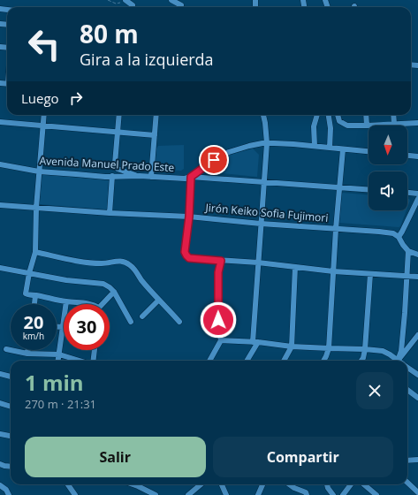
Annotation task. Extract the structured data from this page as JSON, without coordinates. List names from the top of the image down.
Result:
{
  "streets": {
    "street": ["Avenida Manuel Prado Este", "Jirón Keiko Sofia Fujimori"]
  },
  "north": "bottom",
  "page": {
    "turn": ["80 m", "Gira a la izquierda"],
    "then": "Luego",
    "speed": "20 km/h",
    "limit": "30",
    "heading": ["1 min", "270 m · 21:31"],
    "buttons": ["Salir", "Compartir"]
  }
}
